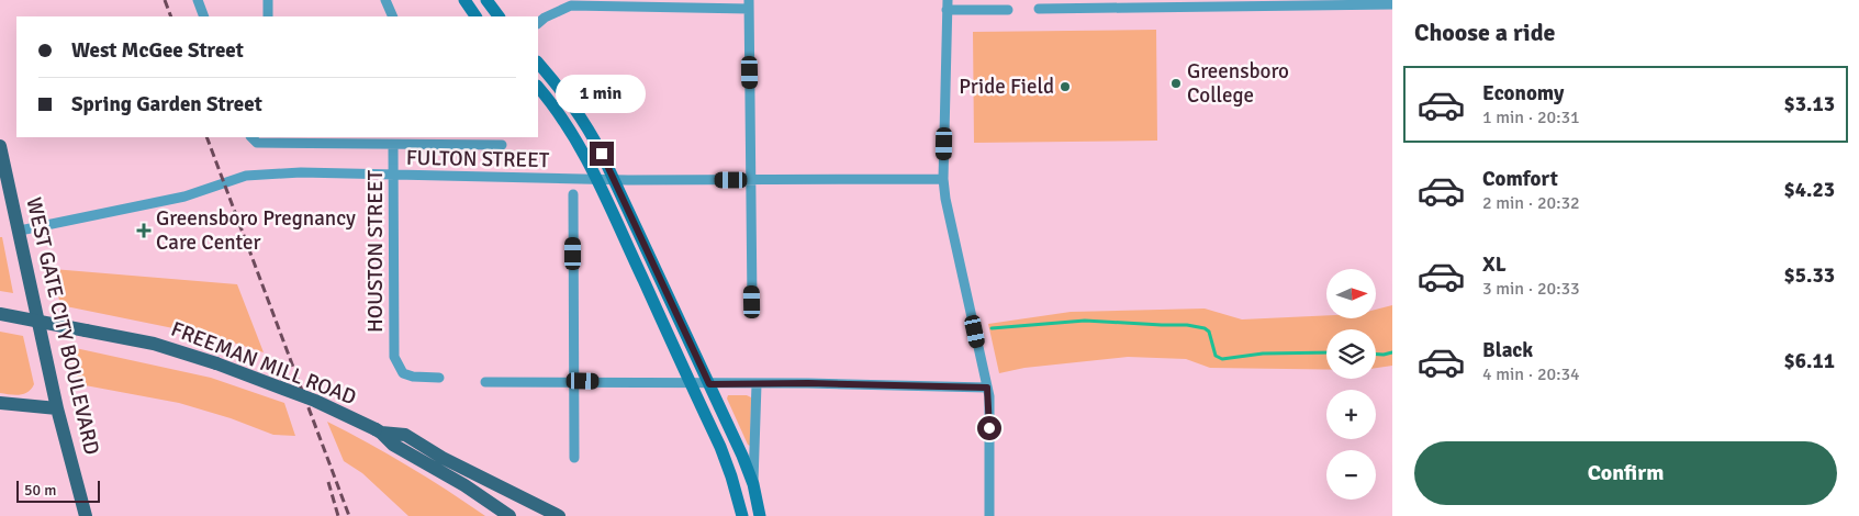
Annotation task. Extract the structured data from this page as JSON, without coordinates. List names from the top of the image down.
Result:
{
  "streets": {
    "main road": ["WEST GATE CITY BOULEVARD", "FREEMAN MILL ROAD"],
    "street": ["FULTON STREET", "HOUSTON STREET"]
  },
  "crossings": [
    ["FULTON STREET", "HOUSTON STREET"],
    ["FULTON STREET", "WEST GATE CITY BOULEVARD"]
  ],
  "places": {
    "other": ["Greensboro College", "Pride Field"],
    "health": ["Greensboro Pregnancy Care Center"]
  },
  "scale_bar": "50 m",
  "north": "right",
  "page": {
    "heading": "Choose a ride",
    "banner": ["West McGee Street", "Spring Garden Street"],
    "list": [
      {
        "name": "Economy",
        "note": "1 min · 20:31",
        "value": "$3.13"
      },
      {
        "name": "Comfort",
        "note": "2 min · 20:32",
        "value": "$4.23"
      },
      {
        "name": "XL",
        "note": "3 min · 20:33",
        "value": "$5.33"
      },
      {
        "name": "Black",
        "note": "4 min · 20:34",
        "value": "$6.11"
      }
    ],
    "bubble": "1 min",
    "map_buttons": ["+", "−"],
    "buttons": "Confirm",
    "scale": "50 m"
  }
}
